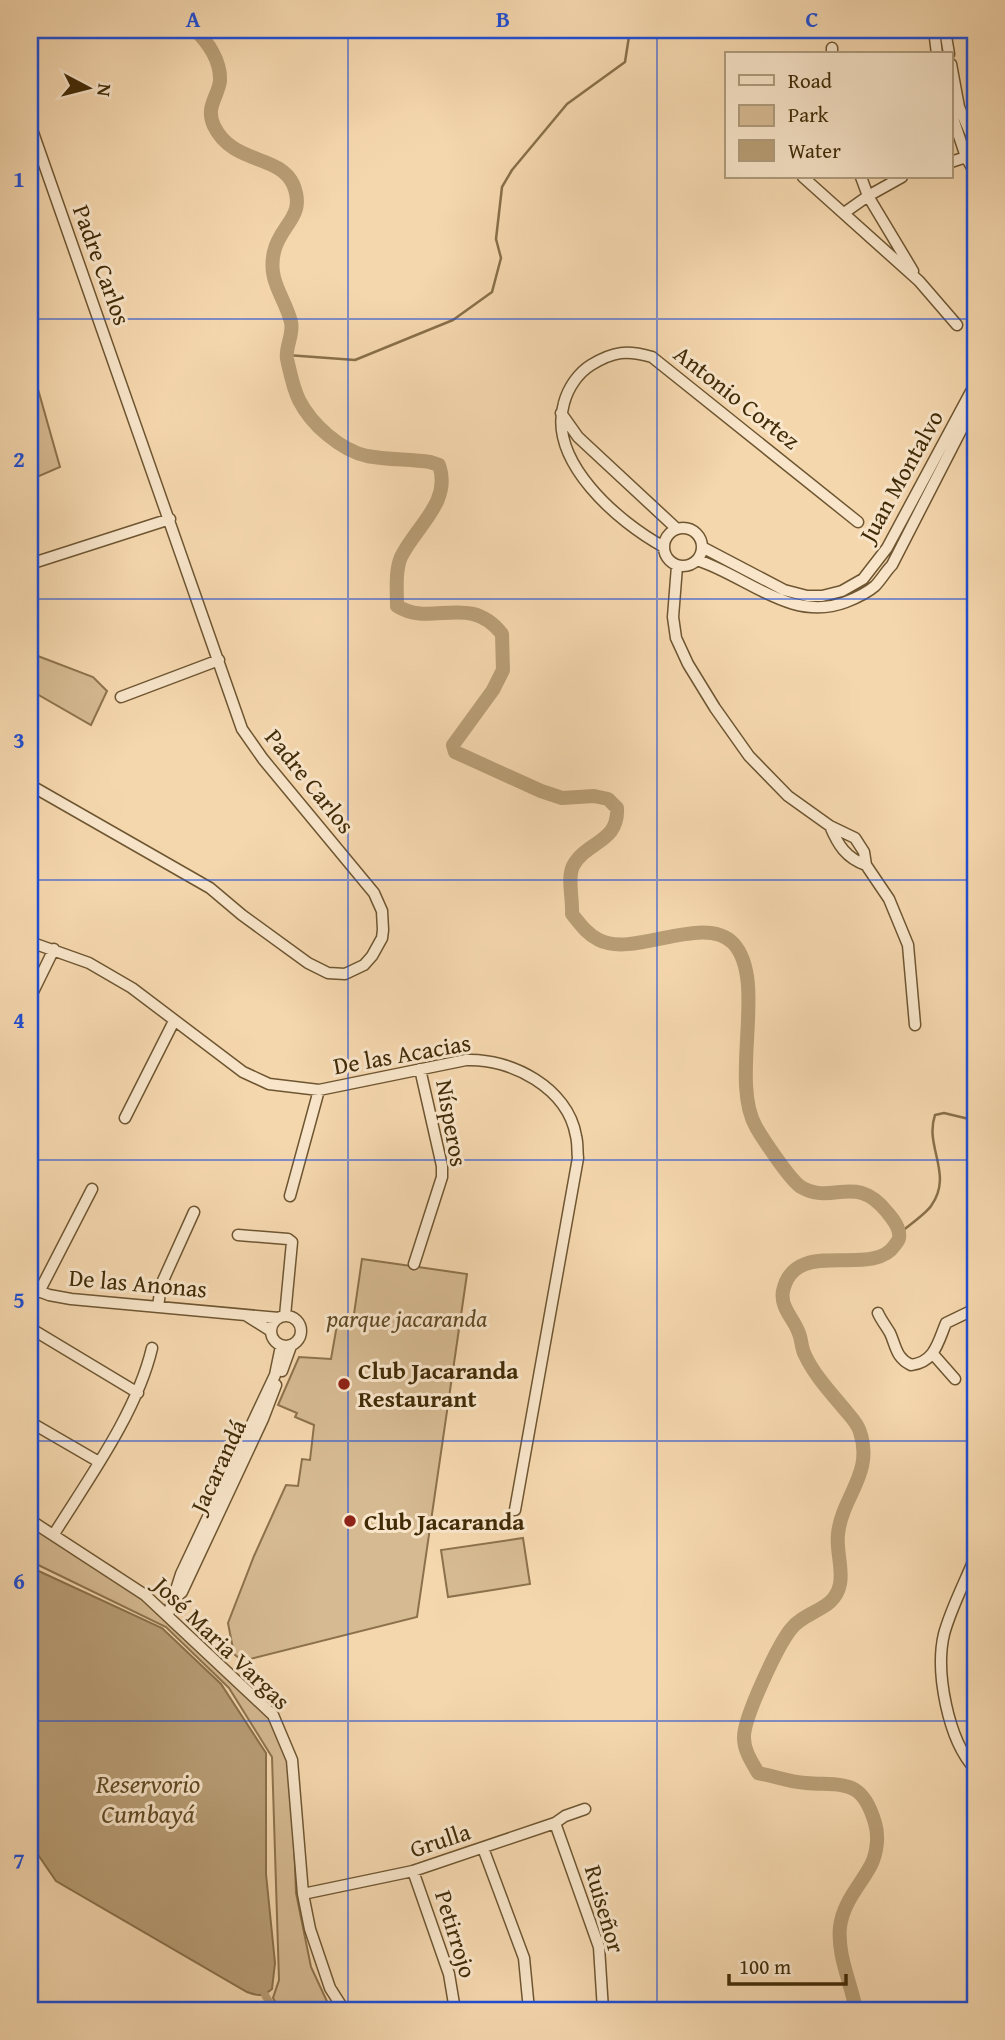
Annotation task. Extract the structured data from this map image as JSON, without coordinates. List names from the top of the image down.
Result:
{
  "streets": {
    "street": [
      "Padre Carlos",
      "Antonio Cortez",
      "Juan Montalvo",
      "De las Acacias",
      "Nísperos",
      "De las Anonas",
      "Jacarandá",
      "José Maria Vargas",
      "Grulla",
      "Ruiseñor",
      "Petirrojo"
    ]
  },
  "crossings": [
    ["De las Acacias", "Nísperos"],
    ["De las Anonas", "Jacarandá"],
    ["Jacarandá", "José Maria Vargas"],
    ["José Maria Vargas", "Grulla"],
    ["Grulla", "Ruiseñor"],
    ["Grulla", "Petirrojo"]
  ],
  "water": ["Reservorio Cumbayá"],
  "parks": ["parque jacaranda"],
  "places": ["Club Jacaranda Restaurant", "Club Jacaranda"],
  "legend": ["Road", "Park", "Water"],
  "scale_bar": "100 m",
  "north": "right",
  "grid": {
    "columns": ["A", "B", "C"],
    "rows": [
      "1",
      "2",
      "3",
      "4",
      "5",
      "6",
      "7"
    ]
  }
}
